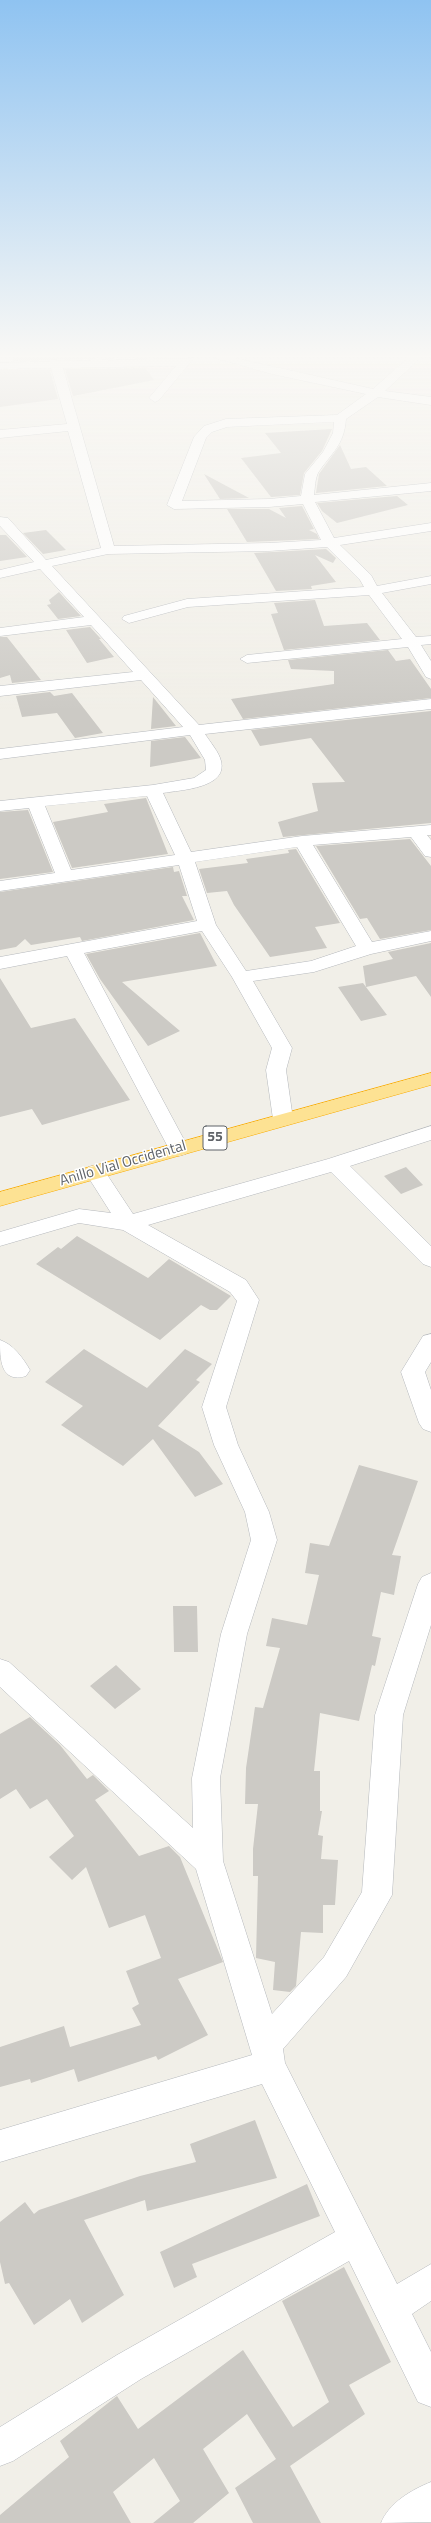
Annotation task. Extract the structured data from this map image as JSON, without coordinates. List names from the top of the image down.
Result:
{
  "streets": {
    "highway": ["55", "Anillo Vial Occidental"]
  }
}
